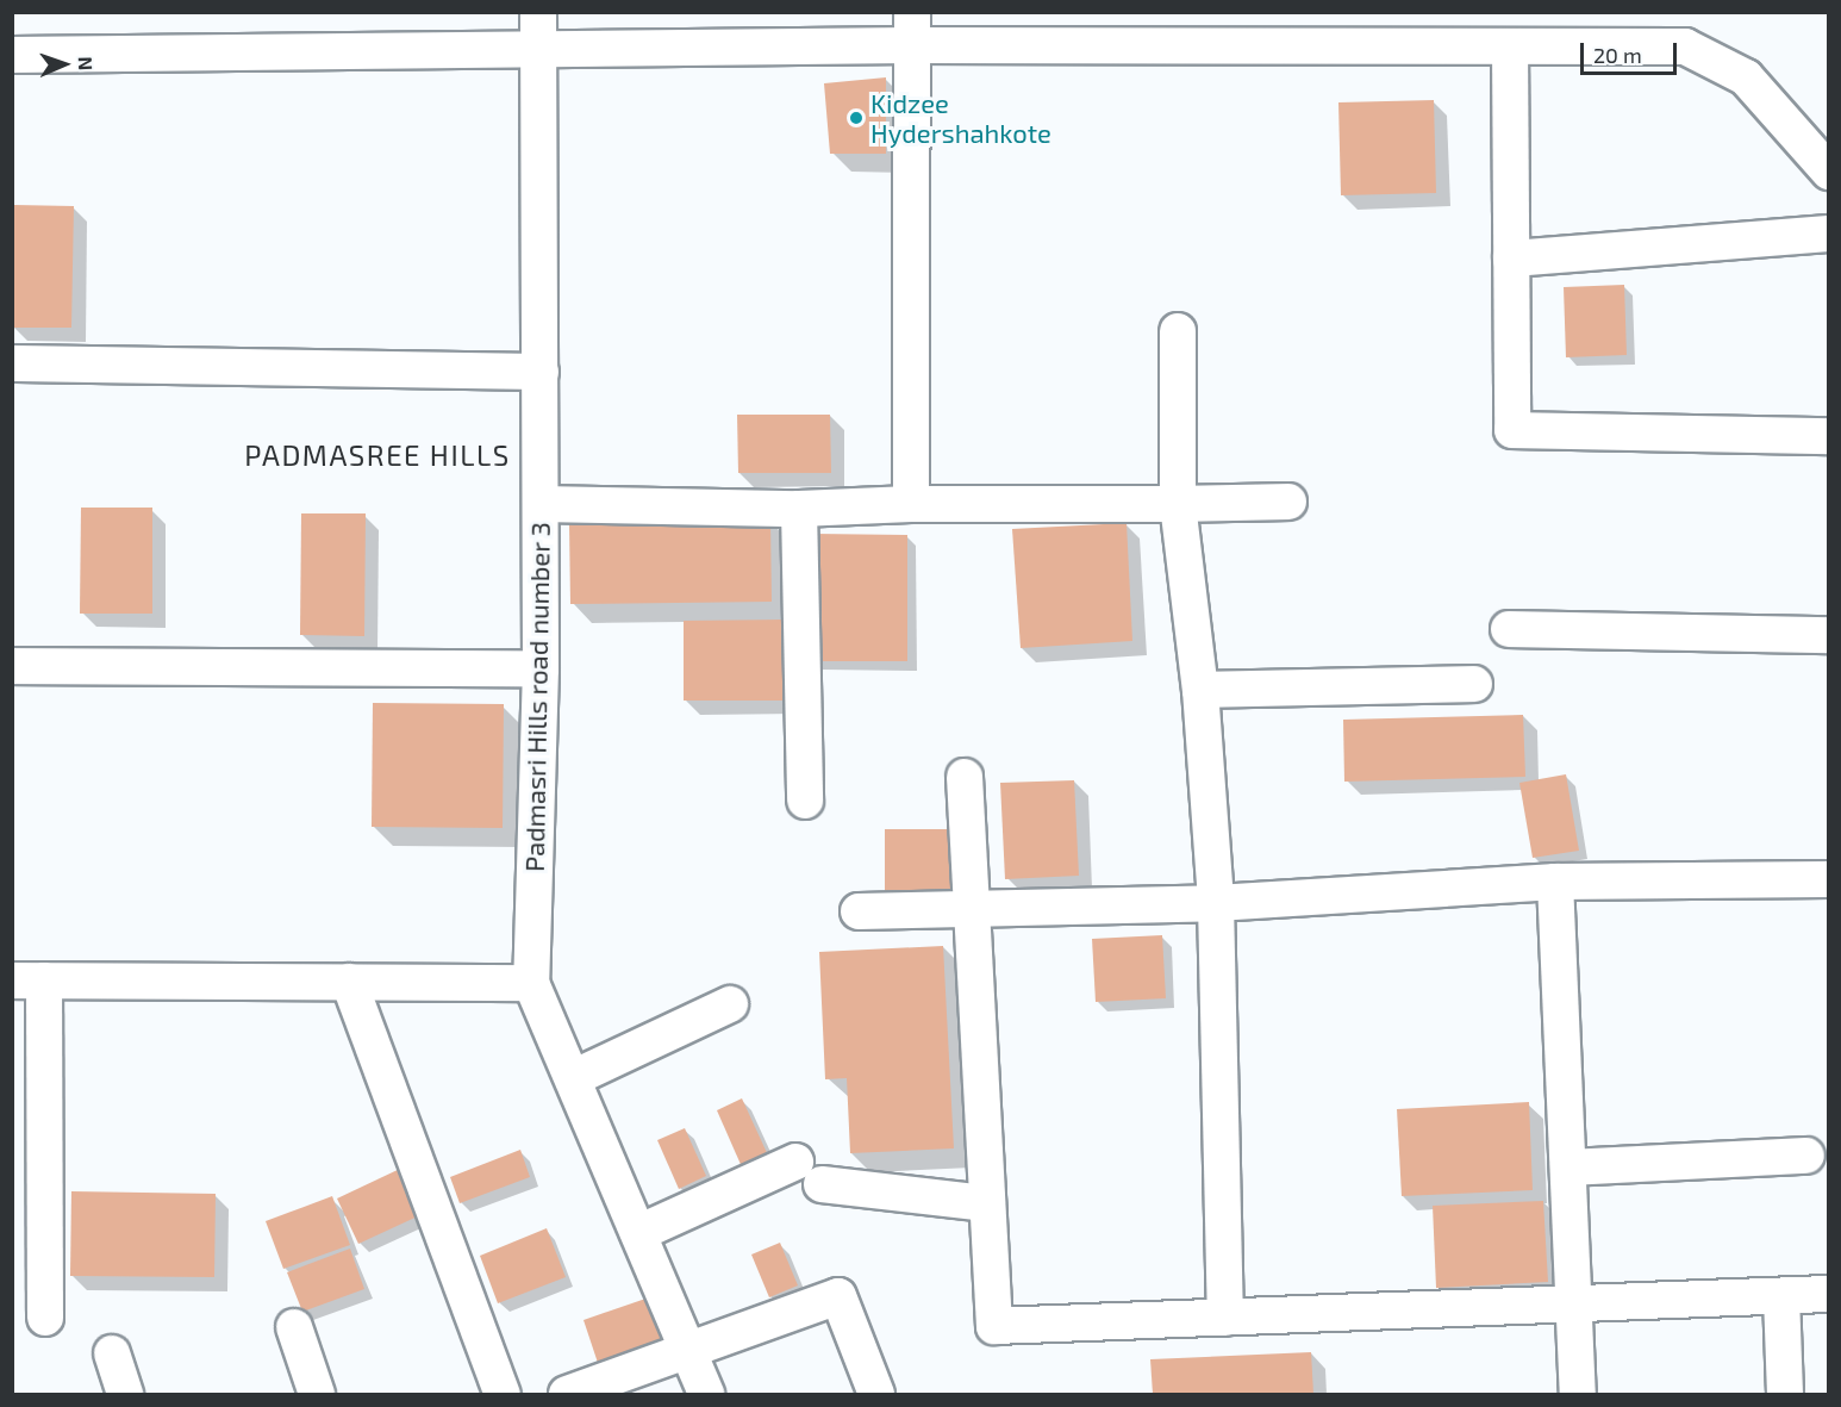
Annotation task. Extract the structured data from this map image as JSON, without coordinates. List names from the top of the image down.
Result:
{
  "streets": {
    "street": ["Padmasri Hills road number 3"]
  },
  "districts": ["PADMASREE HILLS"],
  "places": ["Kidzee Hydershahkote"],
  "scale_bar": "20 m",
  "north": "right"
}
